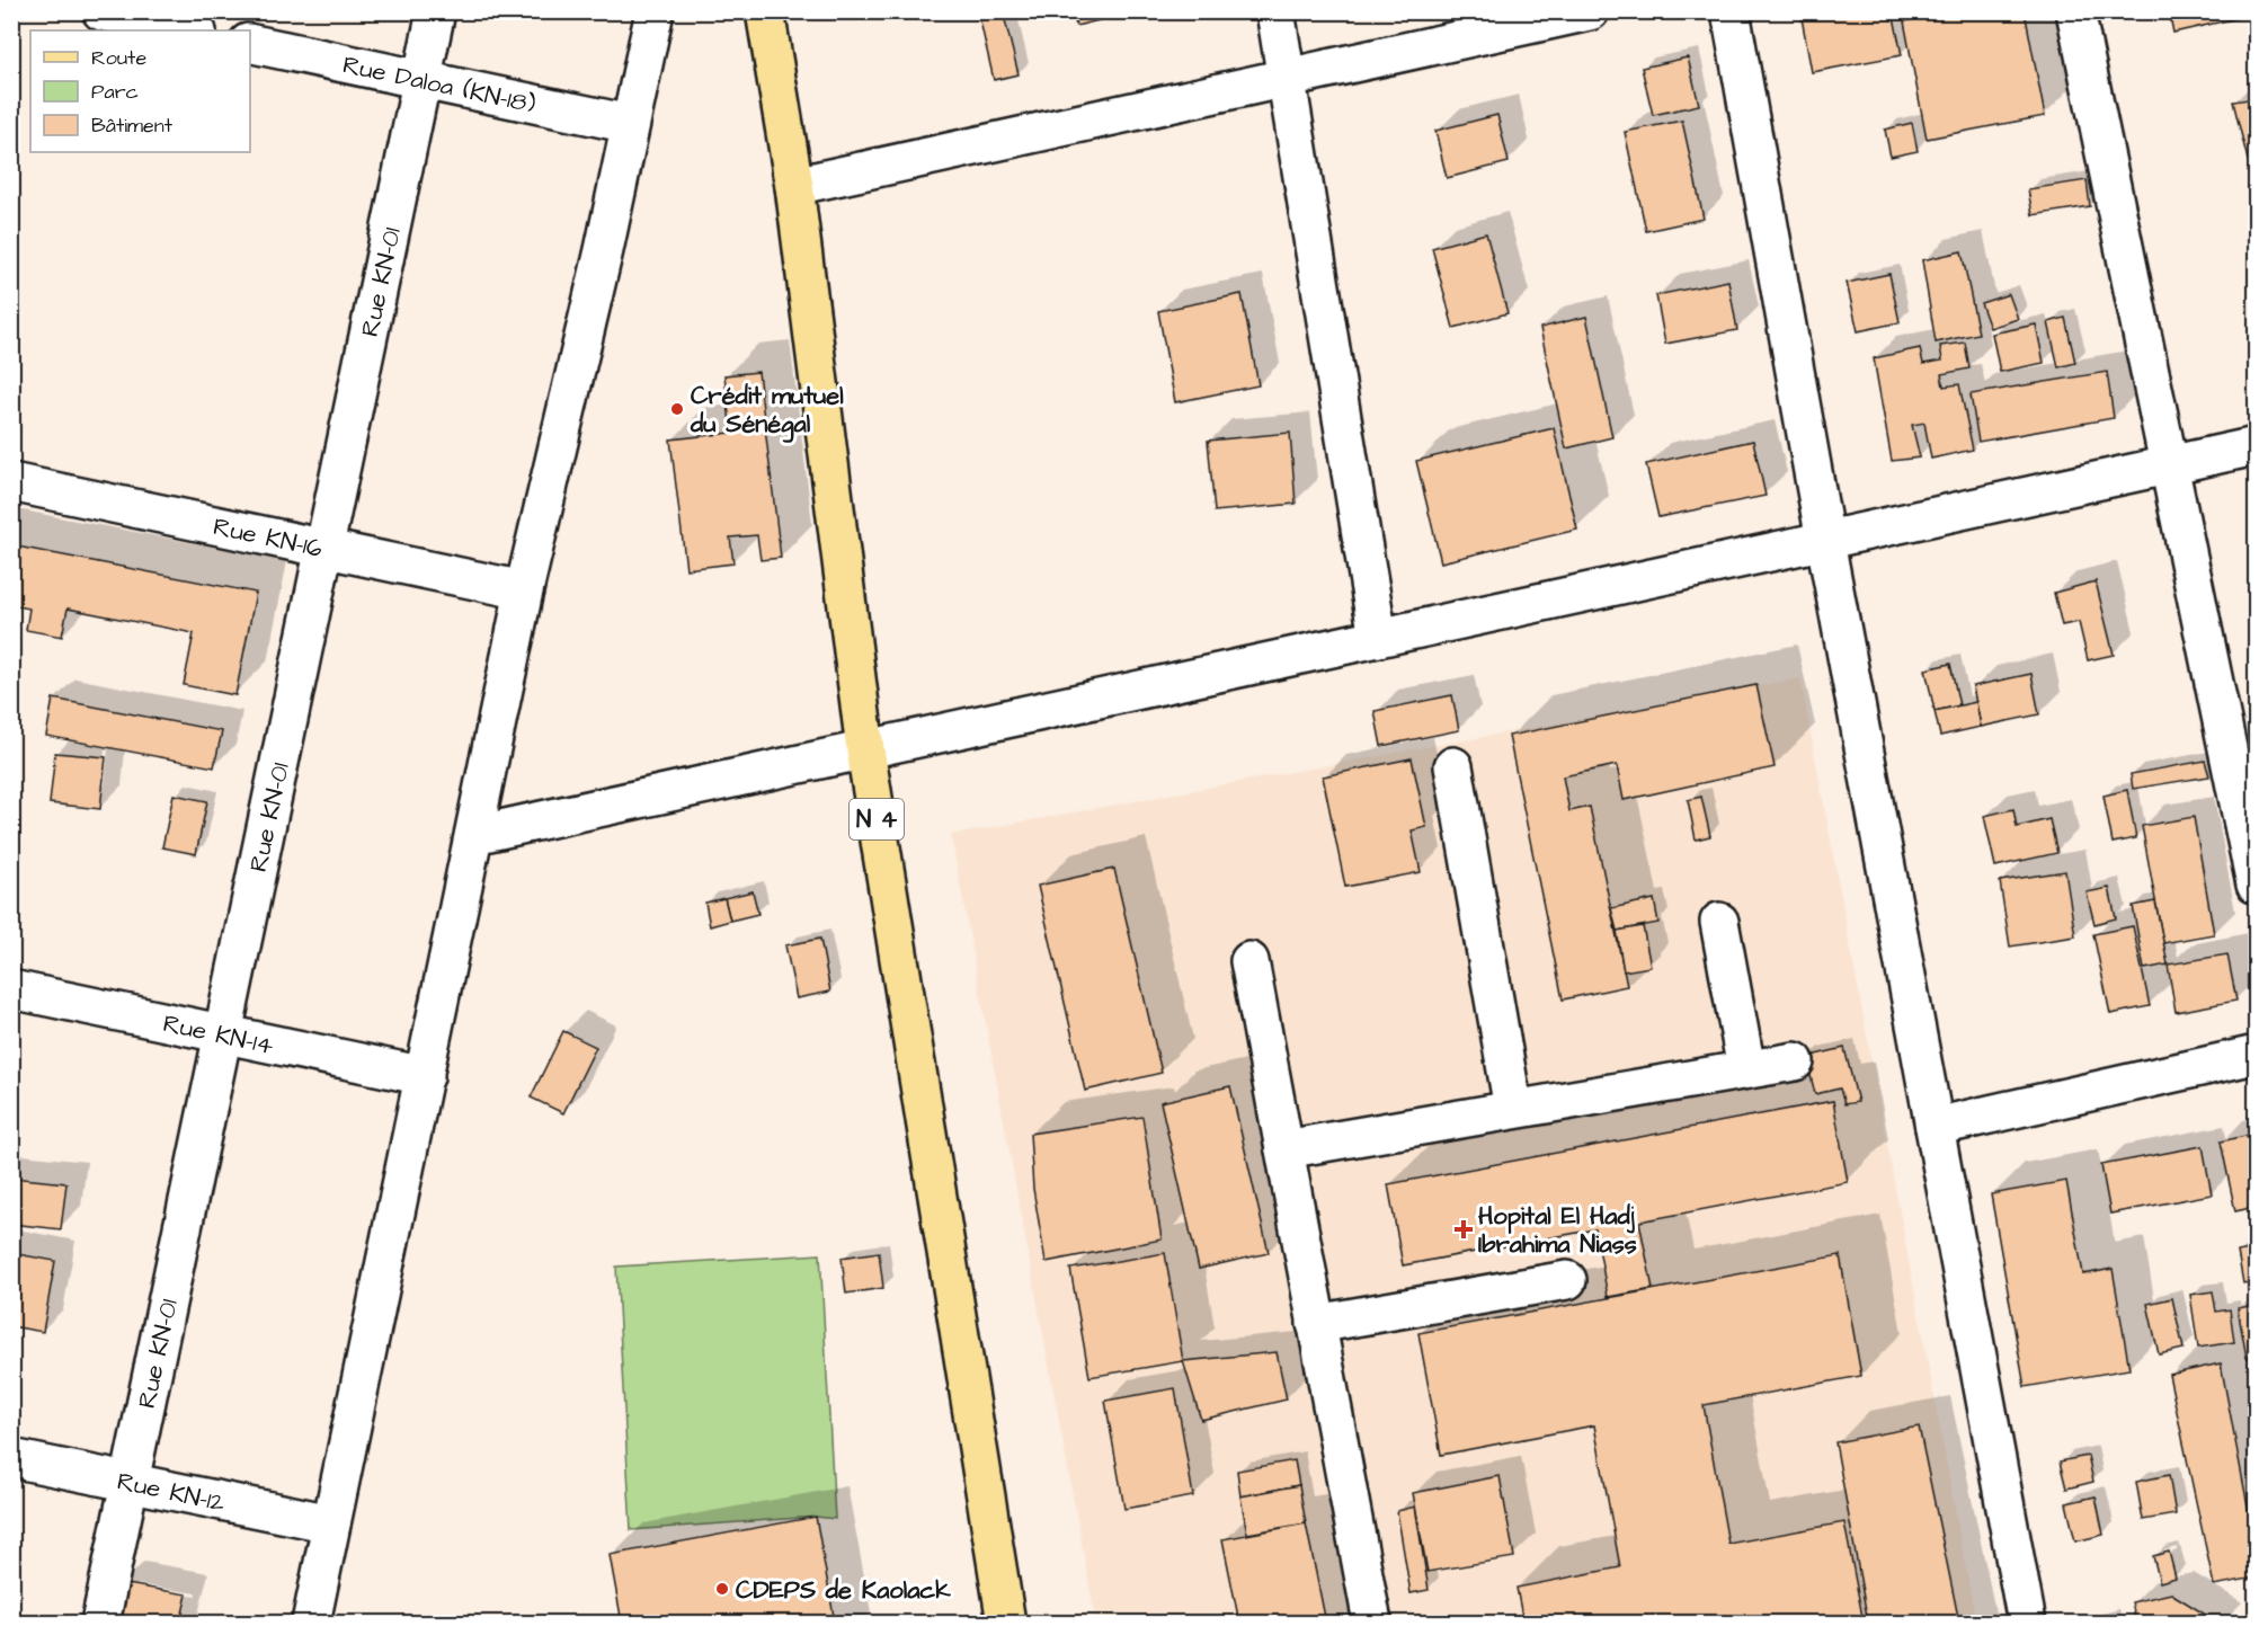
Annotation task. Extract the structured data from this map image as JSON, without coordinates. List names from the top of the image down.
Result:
{
  "streets": {
    "main road": ["N 4"],
    "street": [
      "Rue Daloa (KN-18)",
      "Rue KN-01",
      "Rue KN-16",
      "Rue KN-14",
      "Rue KN-12"
    ]
  },
  "crossings": [
    ["Rue Daloa (KN-18)", "Rue KN-01"],
    ["Rue KN-01", "Rue KN-16"],
    ["Rue KN-01", "Rue KN-14"],
    ["Rue KN-01", "Rue KN-12"]
  ],
  "places": {
    "other": ["Crédit mutuel du Sénégal", "CDEPS de Kaolack"],
    "health": ["Hopital El Hadj Ibrahima Niass"]
  },
  "legend": ["Route", "Parc", "Bâtiment"]
}
